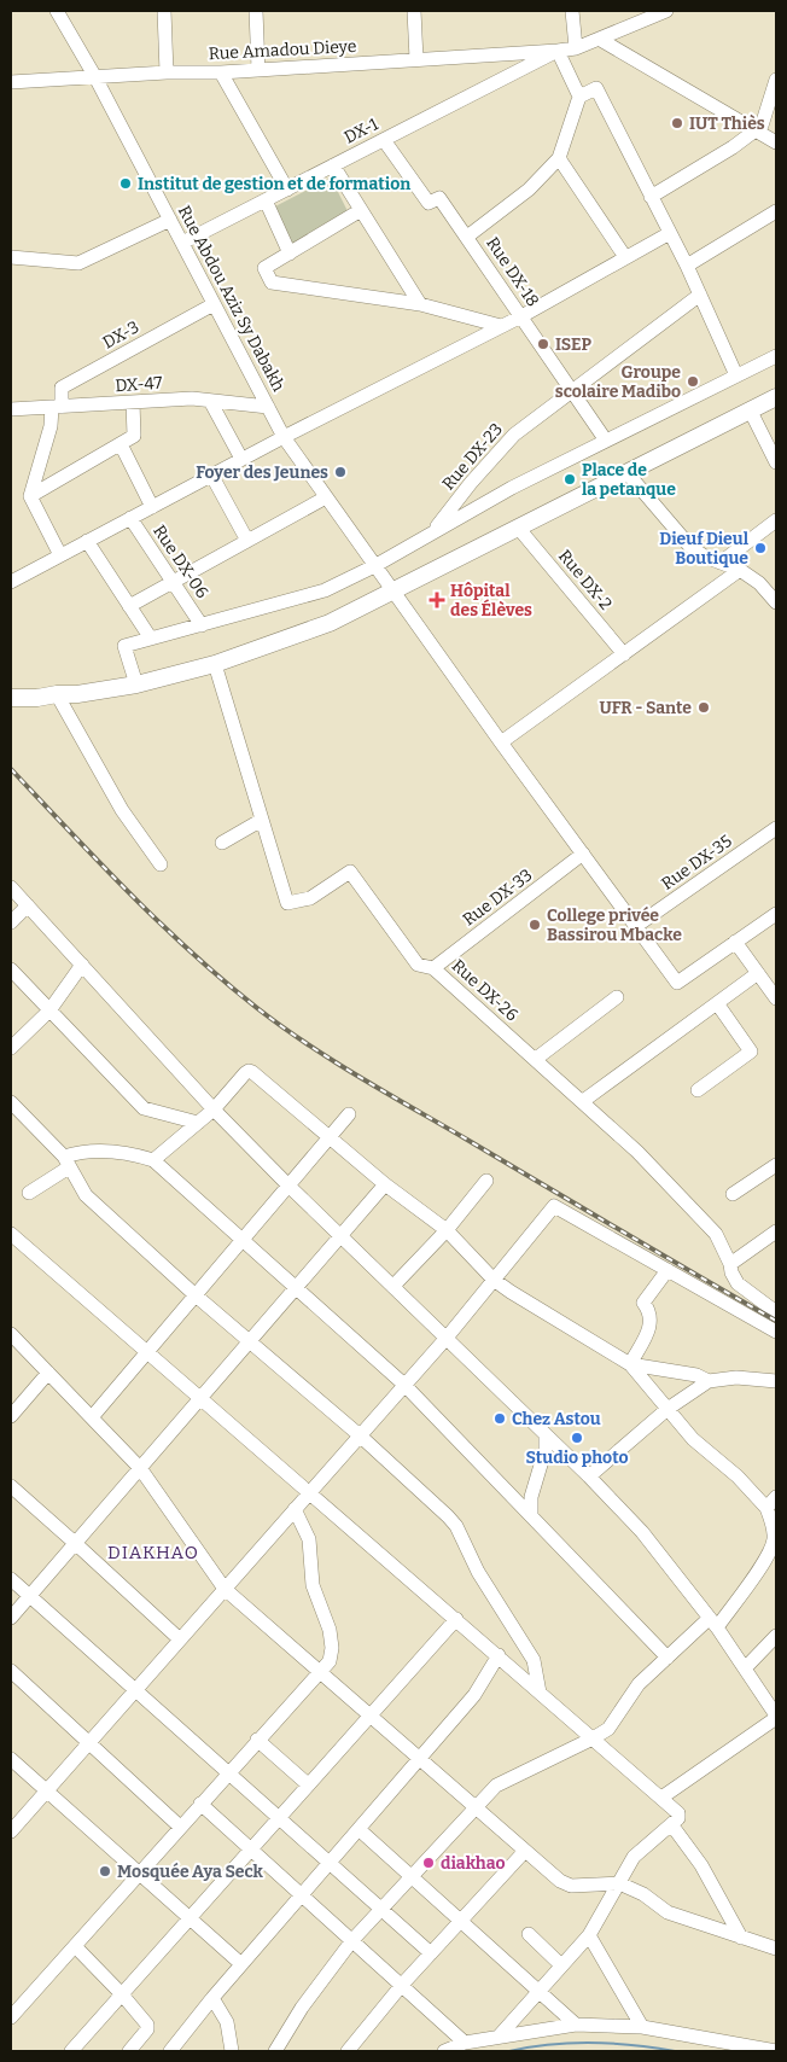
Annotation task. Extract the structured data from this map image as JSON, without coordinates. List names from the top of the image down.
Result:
{
  "streets": {
    "street": [
      "Rue Amadou Dieye",
      "DX-1",
      "Rue DX-18",
      "Rue Abdou Aziz Sy Dabakh",
      "DX-3",
      "DX-47",
      "Rue DX-23",
      "Rue DX-06",
      "Rue DX-2",
      "Rue DX-35",
      "Rue DX-33",
      "Rue DX-26"
    ]
  },
  "crossings": [
    ["Rue Amadou Dieye", "DX-1"],
    ["Rue Amadou Dieye", "Rue Abdou Aziz Sy Dabakh"],
    ["DX-1", "Rue DX-18"],
    ["DX-1", "Rue Abdou Aziz Sy Dabakh"],
    ["Rue DX-18", "Rue DX-23"],
    ["Rue Abdou Aziz Sy Dabakh", "DX-3"],
    ["Rue Abdou Aziz Sy Dabakh", "DX-47"],
    ["Rue Abdou Aziz Sy Dabakh", "Rue DX-35"],
    ["Rue Abdou Aziz Sy Dabakh", "Rue DX-33"],
    ["DX-3", "DX-47"],
    ["Rue DX-33", "Rue DX-26"]
  ],
  "districts": ["DIAKHAO"],
  "places": {
    "other": [
      "IUT Thiès",
      "Institut de gestion et de formation",
      "ISEP",
      "Groupe scolaire Madibo",
      "Foyer des Jeunes",
      "Place de la petanque",
      "Dieuf Dieul Boutique",
      "UFR - Sante",
      "College privée Bassirou Mbacke",
      "Chez Astou",
      "Studio photo",
      "diakhao",
      "Mosquée Aya Seck"
    ],
    "health": ["Hôpital des Élèves"]
  }
}
